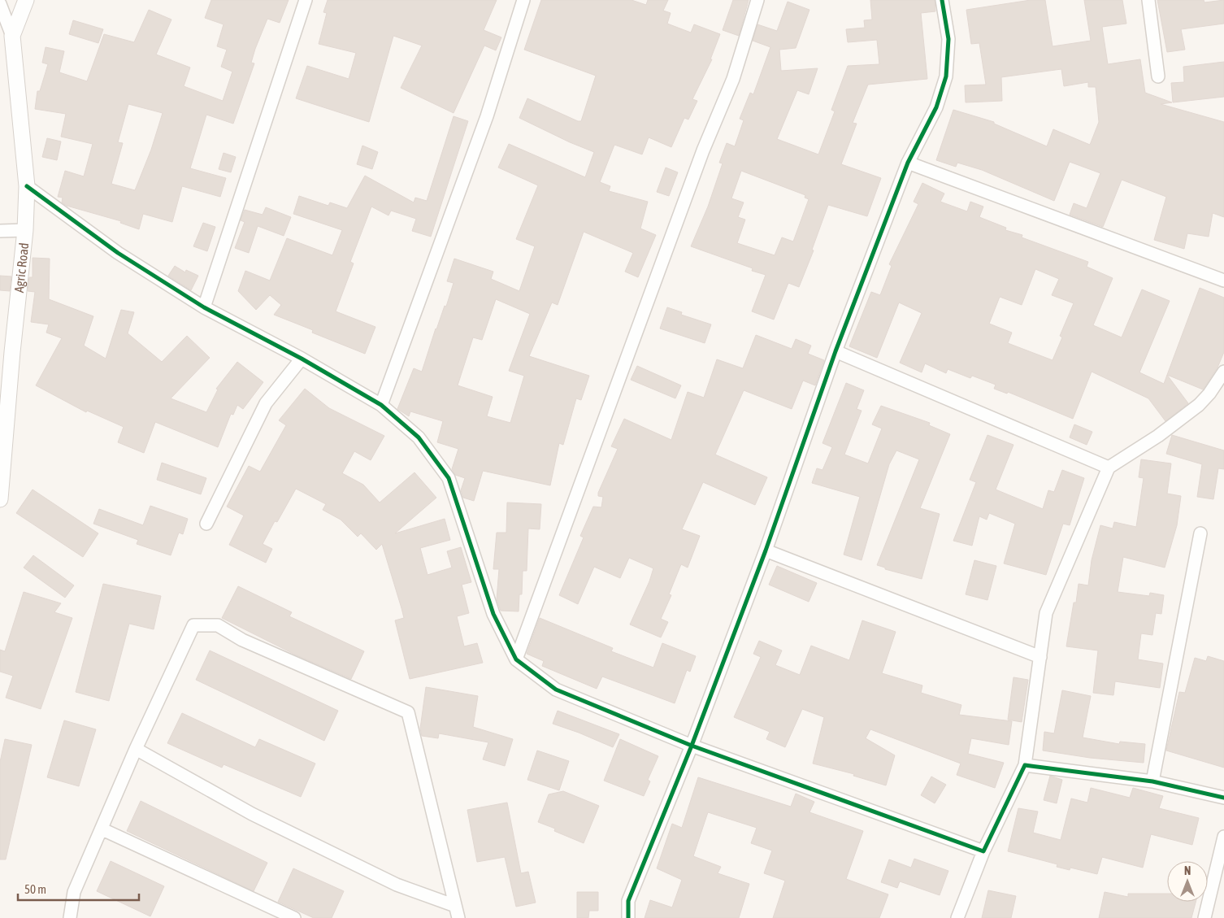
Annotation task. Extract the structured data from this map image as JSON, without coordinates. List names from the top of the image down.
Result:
{
  "streets": {
    "street": ["Agric Road"]
  },
  "scale_bar": "50 m",
  "north": "top"
}
